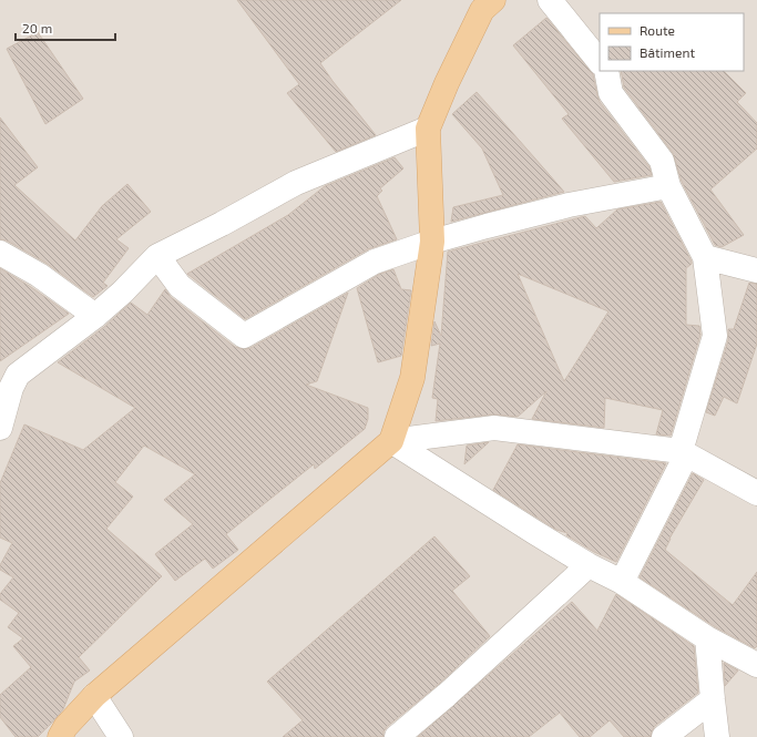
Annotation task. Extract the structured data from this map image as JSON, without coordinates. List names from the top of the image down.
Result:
{
  "legend": ["Route", "Bâtiment"],
  "scale_bar": "20 m"
}
